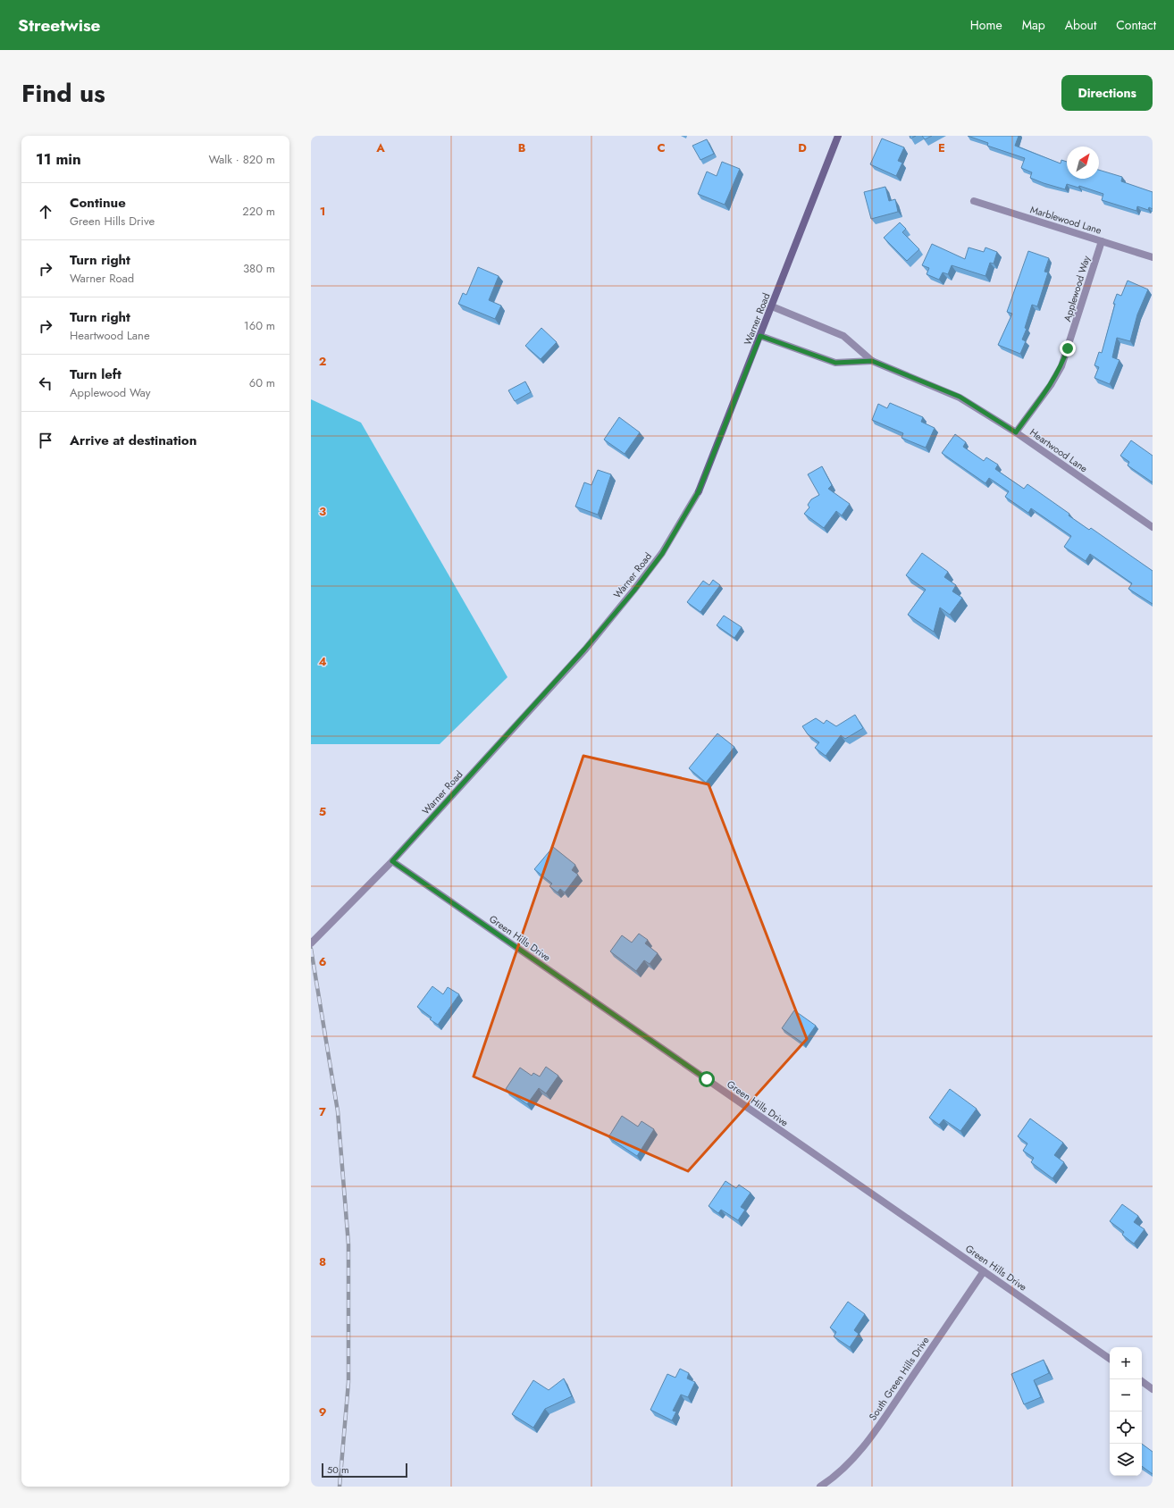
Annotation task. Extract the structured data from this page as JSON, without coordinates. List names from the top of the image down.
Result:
{
  "streets": {
    "street": [
      "Marblewood Lane",
      "Applewood Way",
      "Warner Road",
      "Heartwood Lane",
      "Green Hills Drive",
      "South Green Hills Drive"
    ]
  },
  "crossings": [
    ["Marblewood Lane", "Applewood Way"],
    ["Applewood Way", "Heartwood Lane"],
    ["Warner Road", "Heartwood Lane"],
    ["Warner Road", "Green Hills Drive"],
    ["Green Hills Drive", "South Green Hills Drive"]
  ],
  "scale_bar": "50 m",
  "north": "top right",
  "page": {
    "header": "Streetwise",
    "nav": [
      "Home",
      "Map",
      "About",
      "Contact"
    ],
    "title": "Find us",
    "buttons": "Directions",
    "heading": ["11 min", "Walk · 820 m"],
    "list": [
      ["Continue", "Green Hills Drive", "220 m"],
      ["Turn right", "Warner Road", "380 m"],
      ["Turn right", "Heartwood Lane", "160 m"],
      ["Turn left", "Applewood Way", "60 m"],
      "Arrive at destination"
    ],
    "map_buttons": ["+", "−"],
    "scale": "50 m"
  },
  "grid": {
    "columns": [
      "A",
      "B",
      "C",
      "D",
      "E"
    ],
    "rows": [
      "1",
      "2",
      "3",
      "4",
      "5",
      "6",
      "7",
      "8",
      "9"
    ]
  }
}
